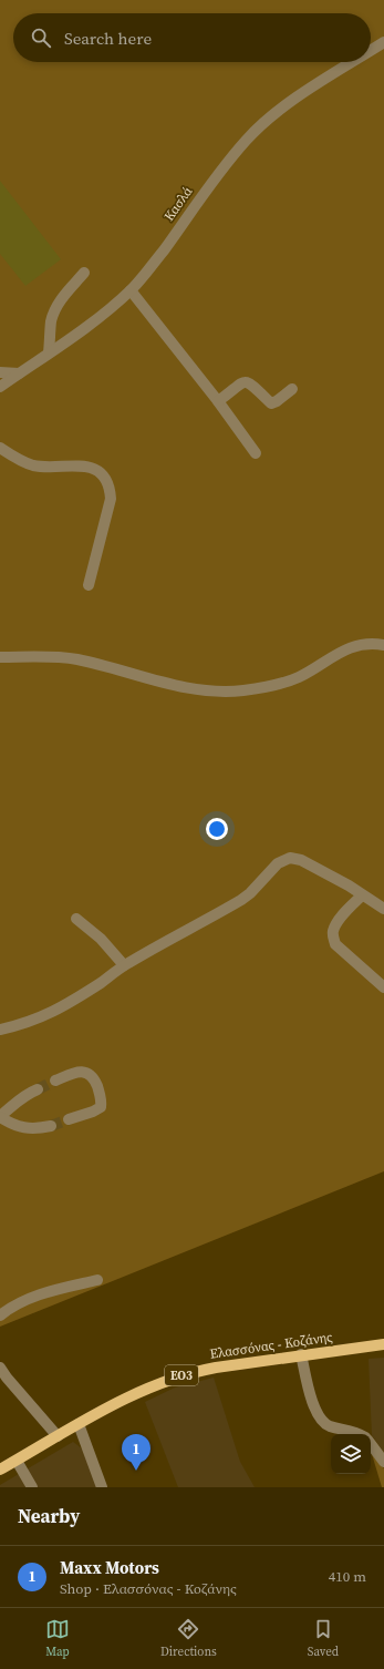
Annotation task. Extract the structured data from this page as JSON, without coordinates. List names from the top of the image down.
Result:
{
  "streets": {
    "main road": ["Ελασσόνας - Κοζάνης", "ΕΟ3"],
    "street": ["Κασλά"]
  },
  "page": {
    "search": "Search here",
    "pins": "1",
    "heading": "Nearby",
    "list": [
      {
        "mark": "1",
        "name": "Maxx Motors",
        "note": "Shop · Ελασσόνας - Κοζάνης",
        "value": "410 m"
      }
    ],
    "nav": ["Map", "Directions", "Saved"]
  }
}
